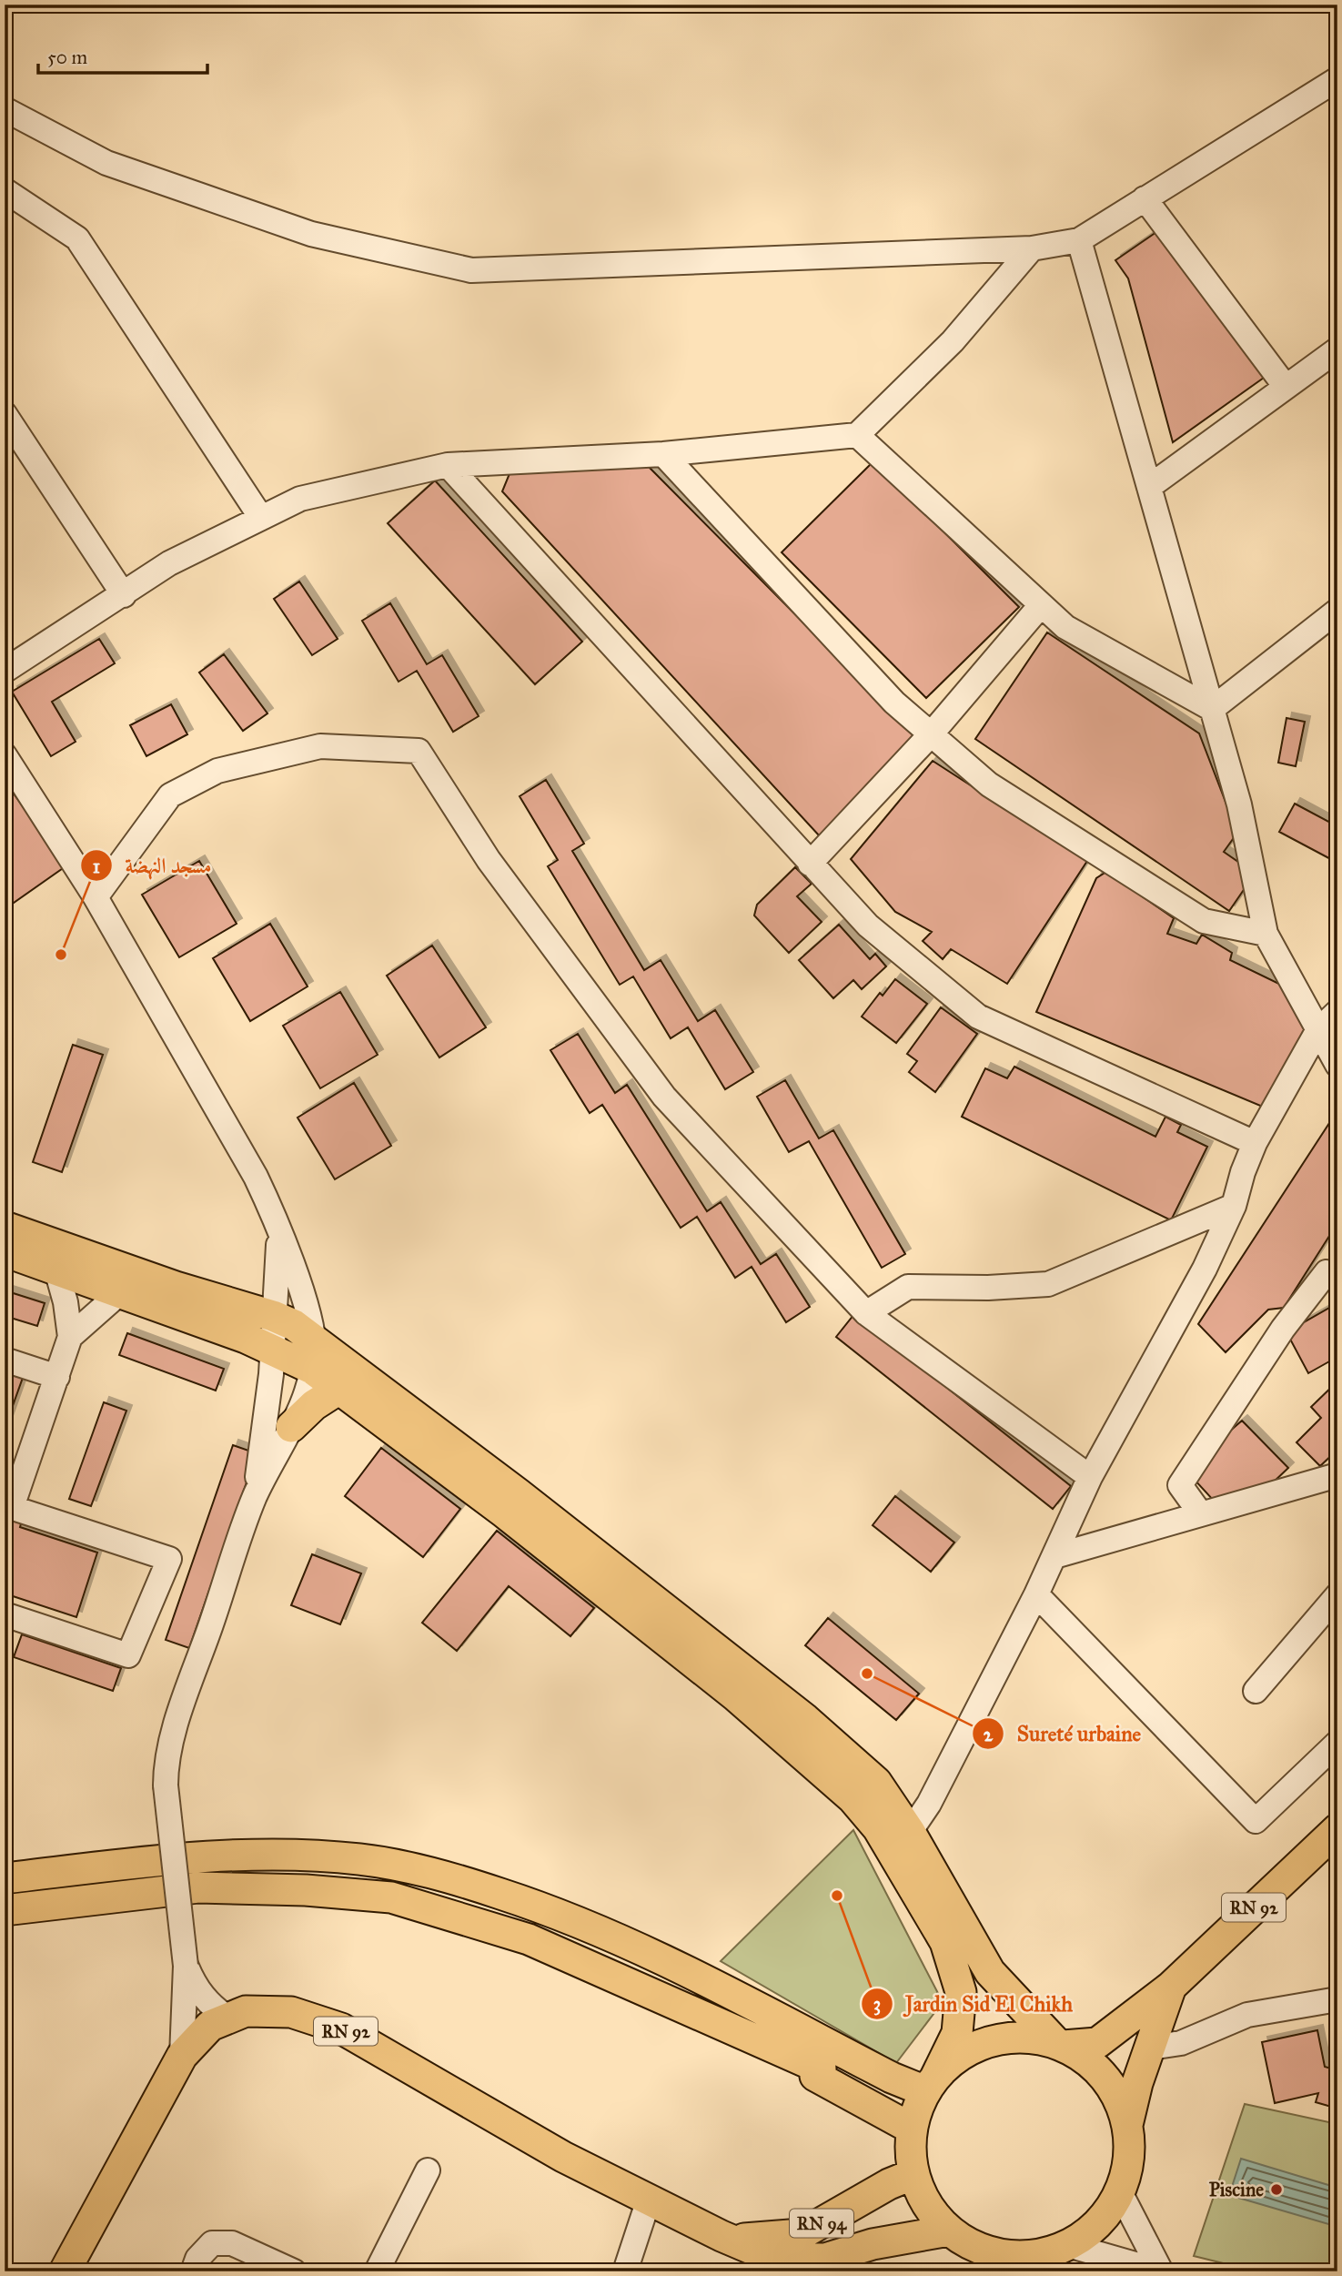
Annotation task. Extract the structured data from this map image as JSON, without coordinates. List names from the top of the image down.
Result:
{
  "streets": {
    "main road": ["RN 92", "RN 94"]
  },
  "crossings": [
    ["RN 92", "RN 94"]
  ],
  "places": [
    "مسجد النهضة",
    "Sureté urbaine",
    "Jardin Sid El Chikh",
    "Piscine"
  ],
  "scale_bar": "50 m"
}
